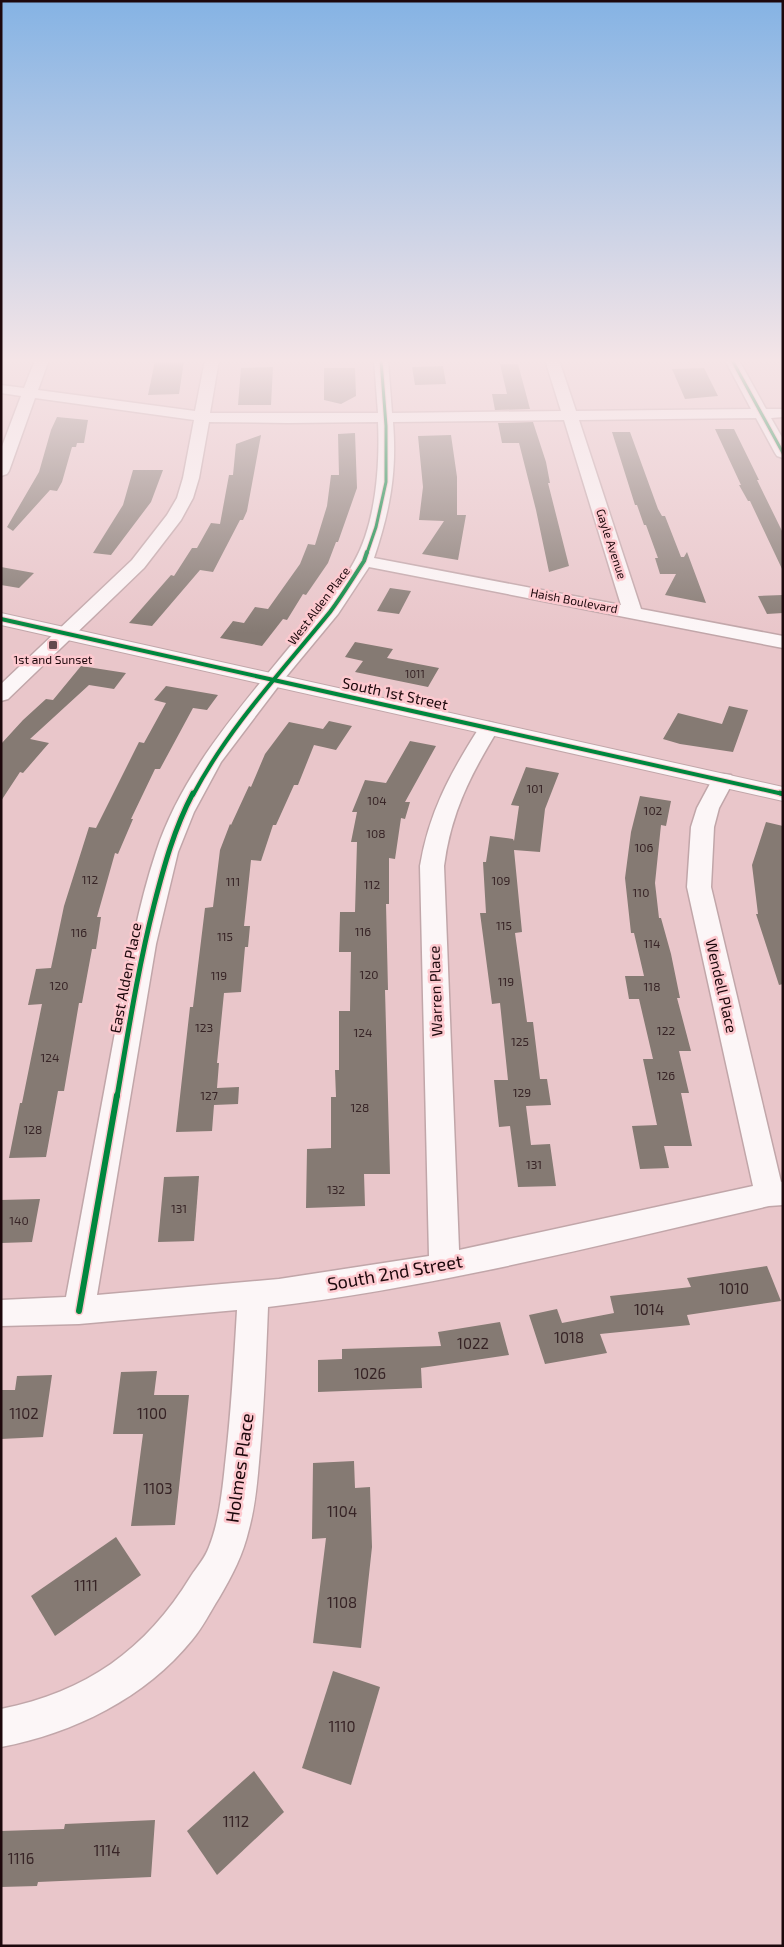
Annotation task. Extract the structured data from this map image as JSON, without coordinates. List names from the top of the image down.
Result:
{
  "streets": {
    "street": [
      "Gayle Avenue",
      "Haish Boulevard",
      "West Alden Place",
      "South 1st Street",
      "East Alden Place",
      "Wendell Place",
      "Warren Place",
      "South 2nd Street",
      "Holmes Place"
    ]
  },
  "crossings": [
    ["Gayle Avenue", "Haish Boulevard"],
    ["Haish Boulevard", "West Alden Place"],
    ["West Alden Place", "South 1st Street"],
    ["West Alden Place", "East Alden Place"],
    ["South 1st Street", "East Alden Place"],
    ["South 1st Street", "Wendell Place"],
    ["South 1st Street", "Warren Place"],
    ["East Alden Place", "South 2nd Street"],
    ["Wendell Place", "South 2nd Street"],
    ["Warren Place", "South 2nd Street"],
    ["South 2nd Street", "Holmes Place"]
  ],
  "places": {
    "transit": ["1st and Sunset"]
  },
  "house_numbers": [
    "1011",
    "101",
    "104",
    "102",
    "108",
    "106",
    "112",
    "109",
    "111",
    "112",
    "110",
    "115",
    "116",
    "116",
    "115",
    "114",
    "120",
    "119",
    "119",
    "120",
    "118",
    "123",
    "122",
    "124",
    "125",
    "124",
    "126",
    "129",
    "127",
    "128",
    "128",
    "131",
    "132",
    "131",
    "140",
    "1010",
    "1014",
    "1018",
    "1022",
    "1026",
    "1102",
    "1100",
    "1103",
    "1104",
    "1111",
    "1108",
    "1110",
    "1112",
    "1114",
    "1116"
  ]
}
